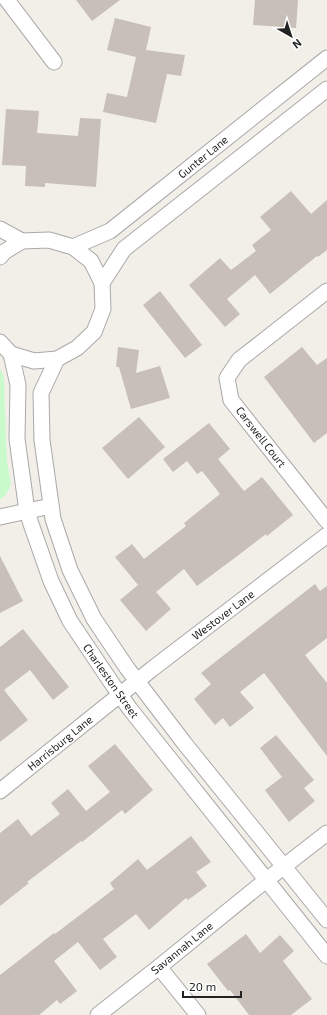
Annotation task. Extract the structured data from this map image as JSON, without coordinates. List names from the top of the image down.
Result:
{
  "streets": {
    "street": [
      "Gunter Lane",
      "Carswell Court",
      "Westover Lane",
      "Charleston Street",
      "Harrisburg Lane",
      "Savannah Lane"
    ]
  },
  "crossings": [
    ["Westover Lane", "Charleston Street"],
    ["Westover Lane", "Harrisburg Lane"],
    ["Charleston Street", "Harrisburg Lane"],
    ["Charleston Street", "Savannah Lane"]
  ],
  "scale_bar": "20 m",
  "north": "bottom right"
}
